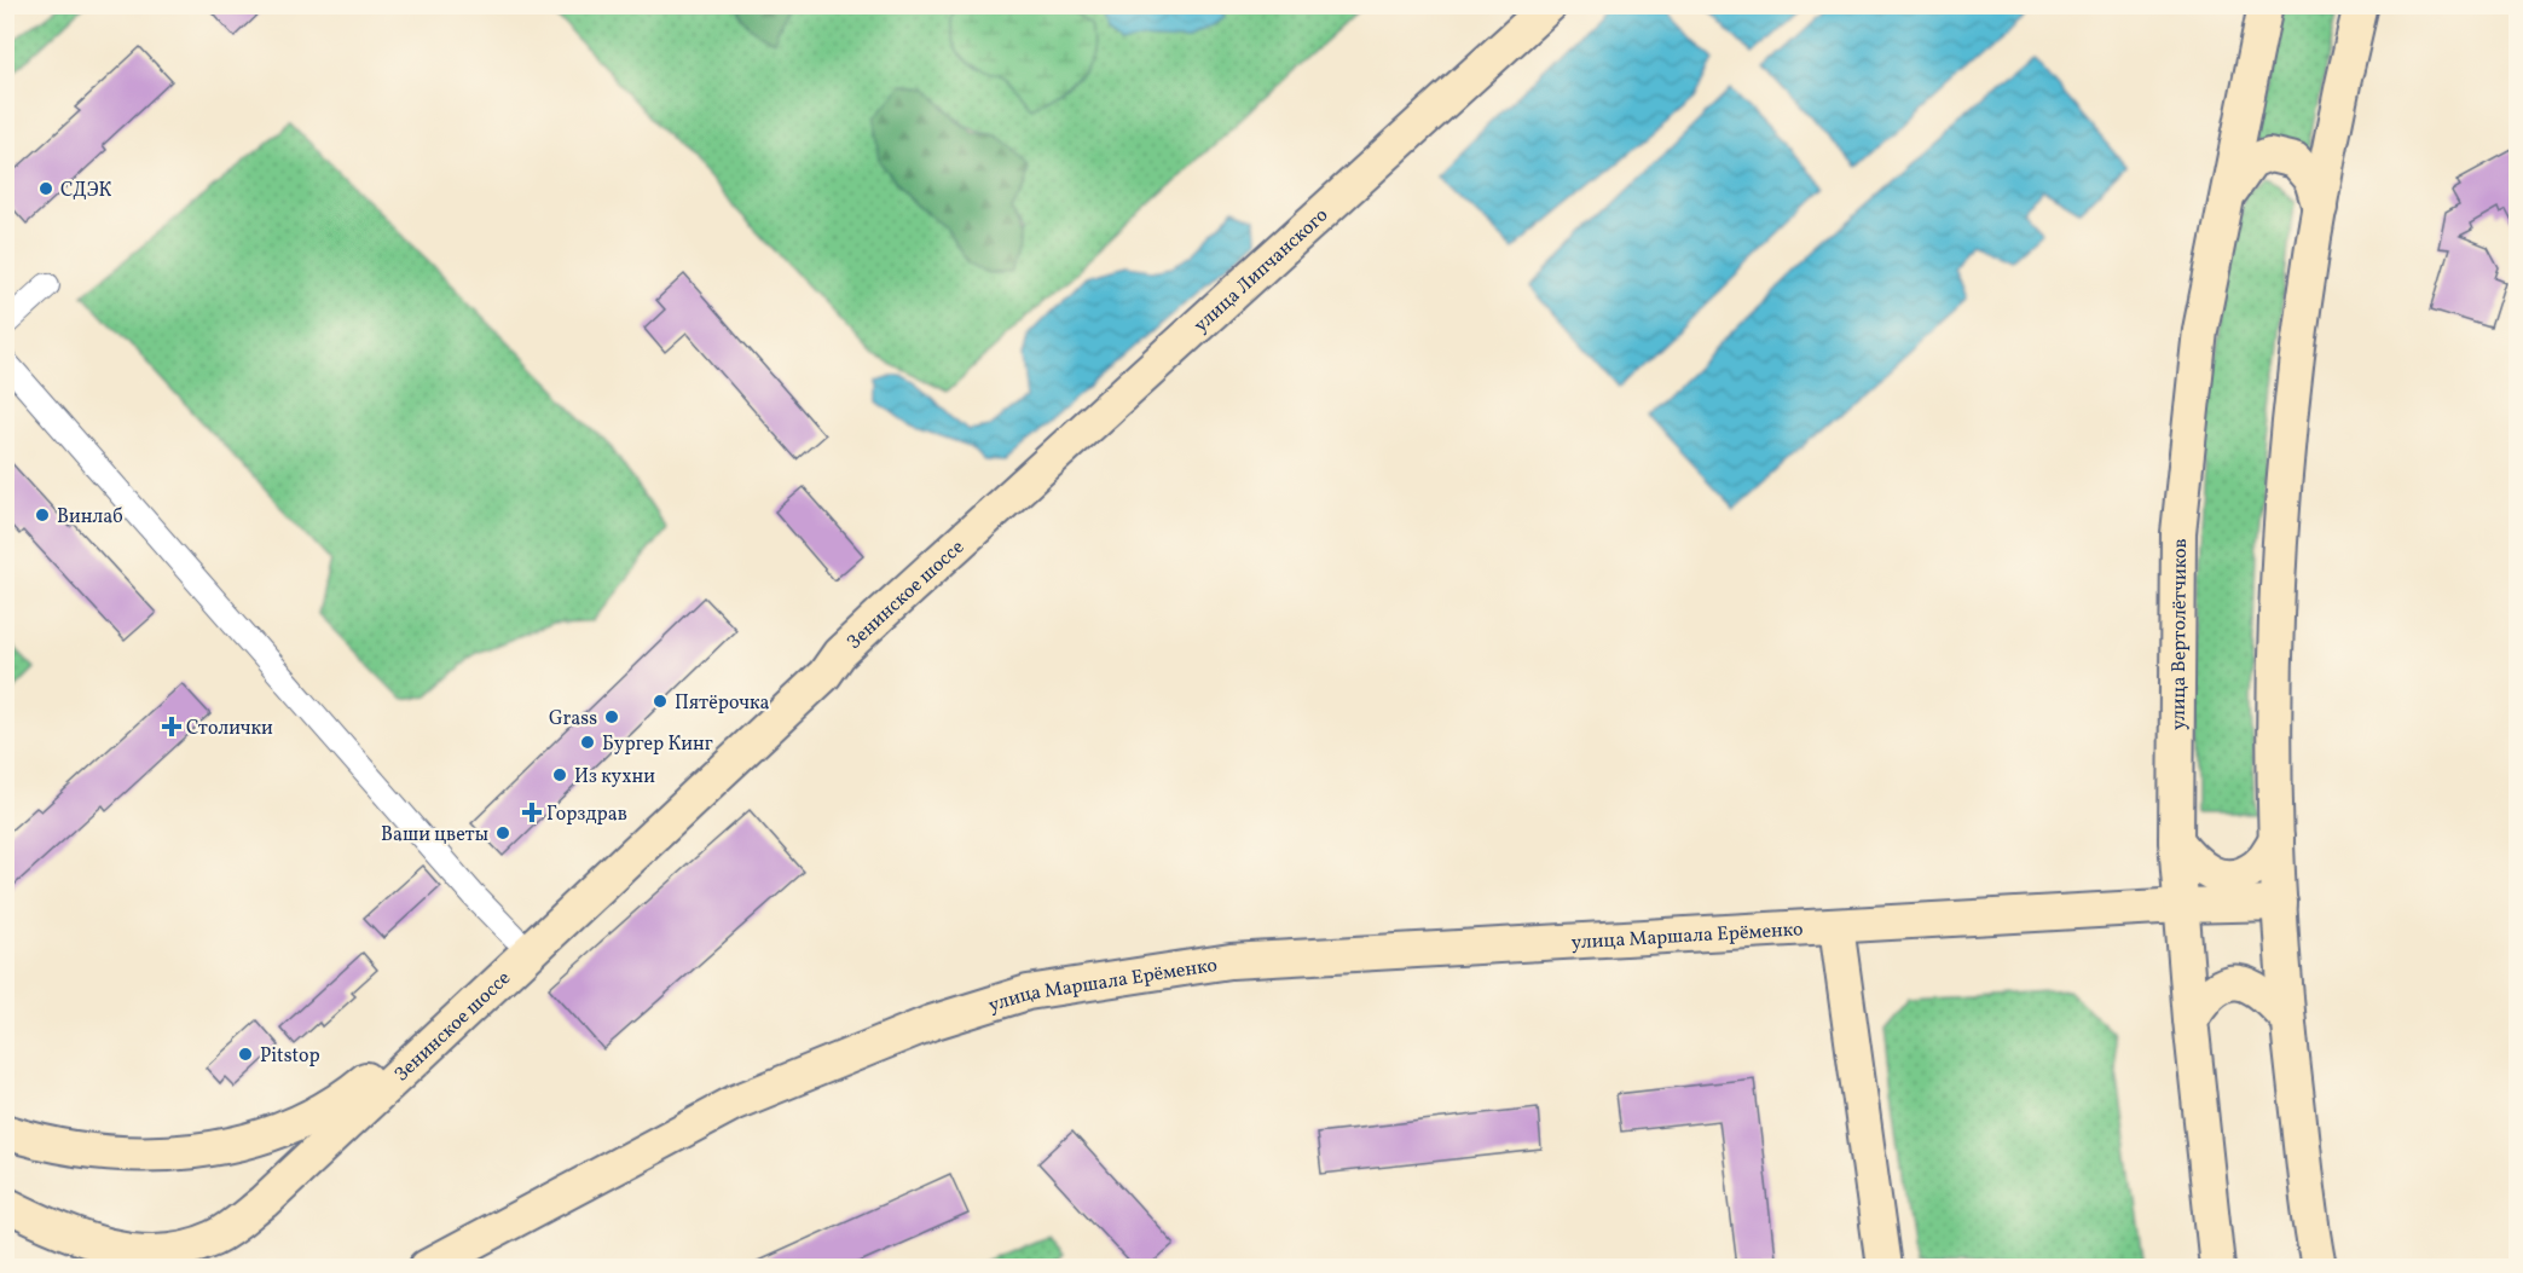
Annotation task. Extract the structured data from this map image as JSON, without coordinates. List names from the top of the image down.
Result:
{
  "streets": {
    "main road": [
      "улица Липчанского",
      "Зенинское шоссе",
      "улица Вертолётчиков",
      "улица Маршала Ерёменко"
    ]
  },
  "crossings": [
    ["улица Липчанского", "Зенинское шоссе"],
    ["улица Вертолётчиков", "улица Маршала Ерёменко"]
  ],
  "places": {
    "other": [
      "СДЭК",
      "Винлаб",
      "Пятёрочка",
      "Grass",
      "Бургер Кинг",
      "Из кухни",
      "Ваши цветы",
      "Pitstop"
    ],
    "health": ["Столички", "Горздрав"]
  }
}
